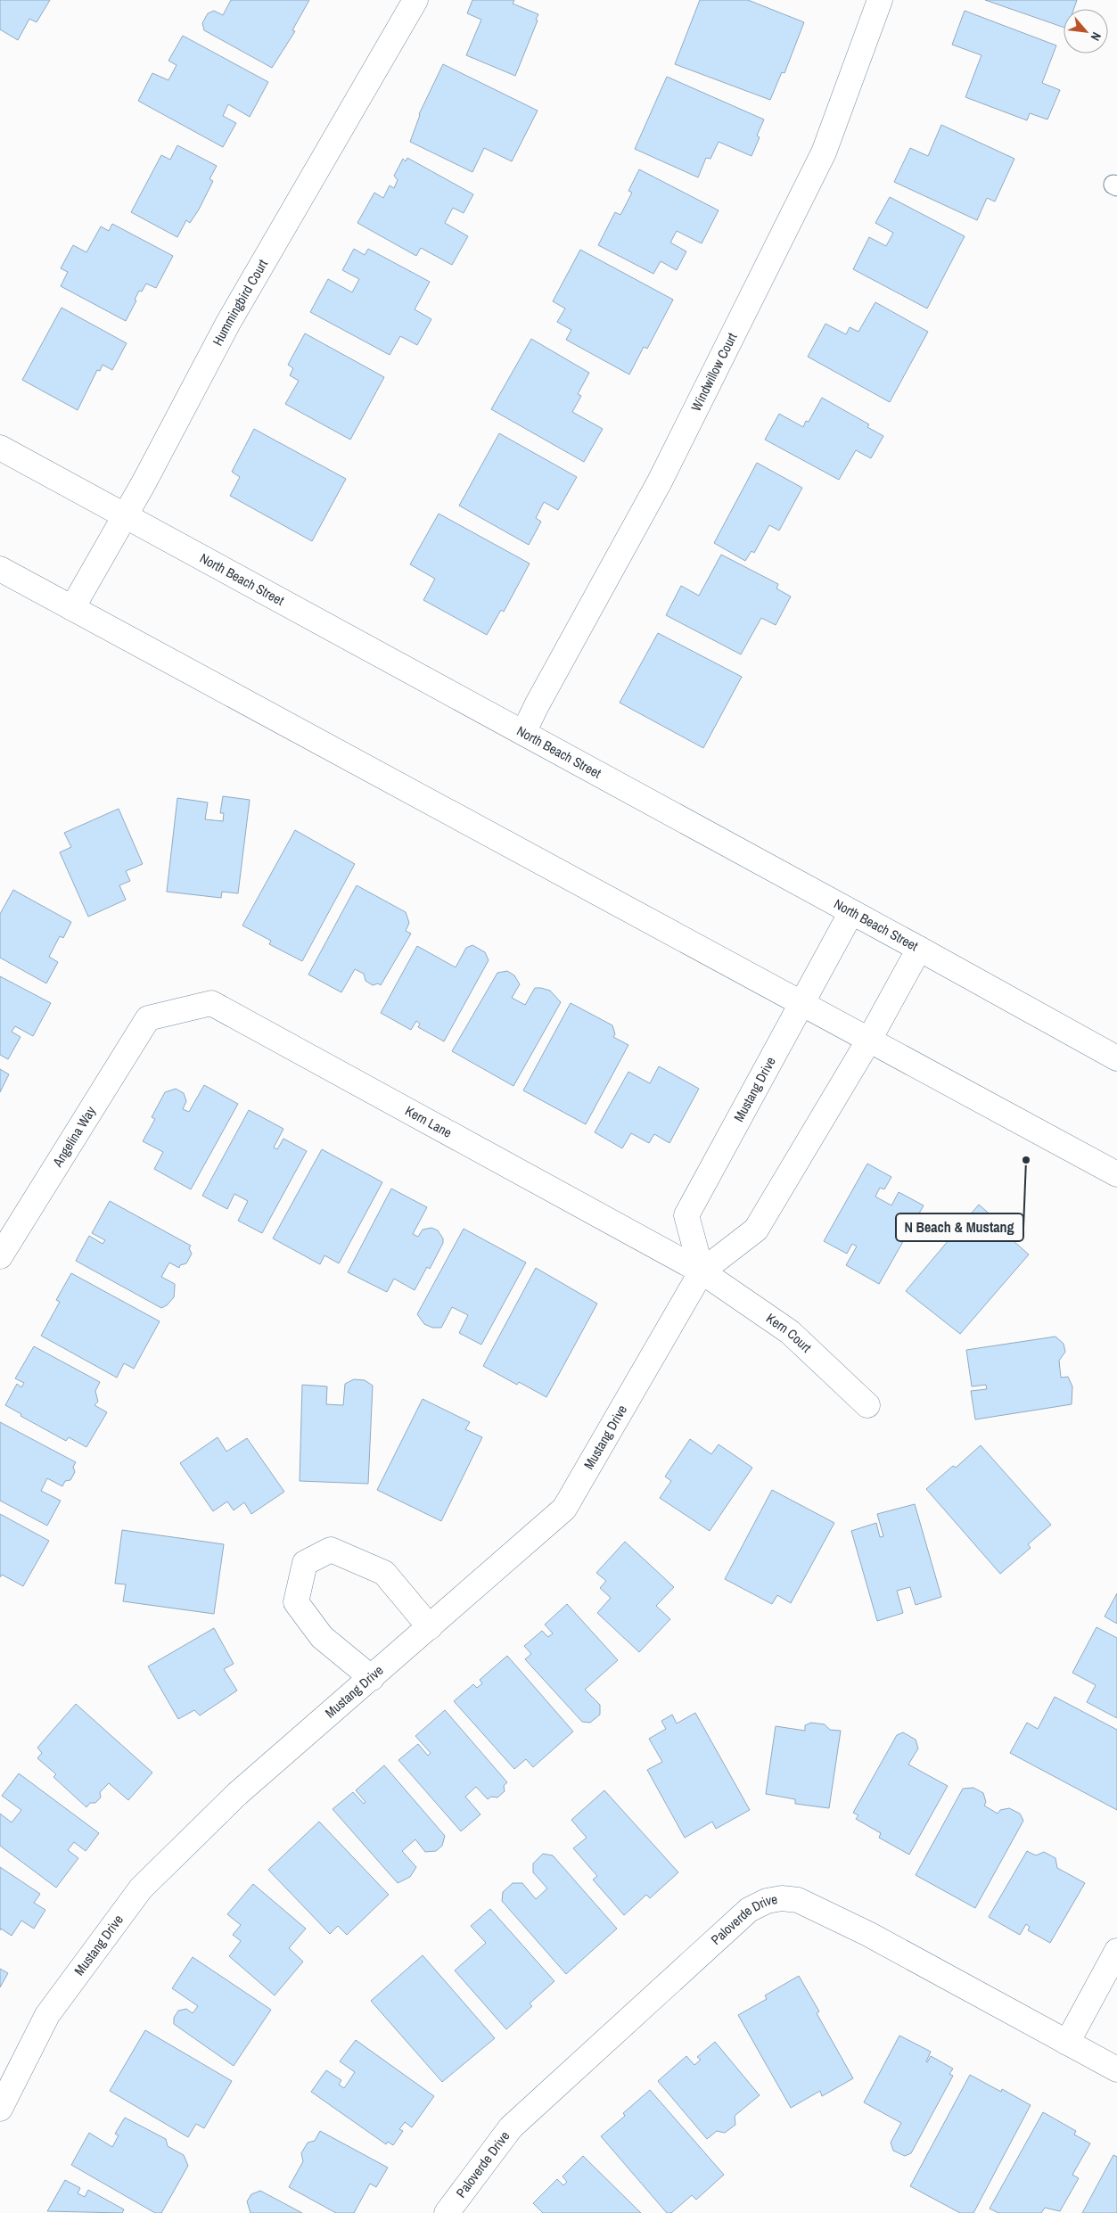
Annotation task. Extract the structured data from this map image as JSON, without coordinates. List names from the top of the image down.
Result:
{
  "streets": {
    "street": [
      "Hummingbird Court",
      "Windwillow Court",
      "North Beach Street",
      "Mustang Drive",
      "Kern Lane",
      "Angelina Way",
      "Kern Court",
      "Paloverde Drive"
    ]
  },
  "crossings": [
    ["Hummingbird Court", "North Beach Street"],
    ["Windwillow Court", "North Beach Street"],
    ["North Beach Street", "Mustang Drive"],
    ["Mustang Drive", "Kern Lane"],
    ["Mustang Drive", "Kern Court"],
    ["Kern Lane", "Angelina Way"],
    ["Kern Lane", "Kern Court"]
  ],
  "places": ["N Beach & Mustang"],
  "north": "bottom right"
}
